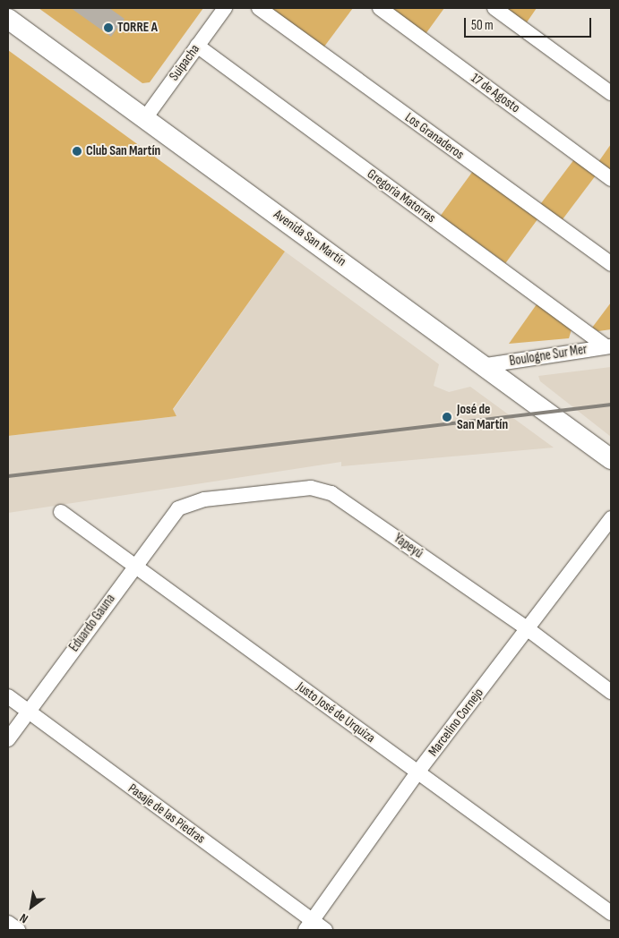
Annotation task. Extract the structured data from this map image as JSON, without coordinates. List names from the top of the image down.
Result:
{
  "streets": {
    "main road": ["Avenida San Martín"],
    "street": [
      "Suipacha",
      "17 de Agosto",
      "Los Granaderos",
      "Gregoria Matorras",
      "Boulogne Sur Mer",
      "Yapeyú",
      "Eduardo Gauna",
      "Justo José de Urquiza",
      "Marcelino Cornejo",
      "Pasaje de las Piedras"
    ]
  },
  "crossings": [
    ["Suipacha", "Gregoria Matorras"],
    ["Suipacha", "Avenida San Martín"],
    ["Gregoria Matorras", "Boulogne Sur Mer"],
    ["Avenida San Martín", "Boulogne Sur Mer"],
    ["Yapeyú", "Eduardo Gauna"],
    ["Yapeyú", "Marcelino Cornejo"],
    ["Eduardo Gauna", "Justo José de Urquiza"],
    ["Eduardo Gauna", "Pasaje de las Piedras"],
    ["Justo José de Urquiza", "Marcelino Cornejo"],
    ["Marcelino Cornejo", "Pasaje de las Piedras"]
  ],
  "places": ["TORRE A", "Club San Martín", "José de San Martín"],
  "scale_bar": "50 m",
  "north": "bottom left"
}
